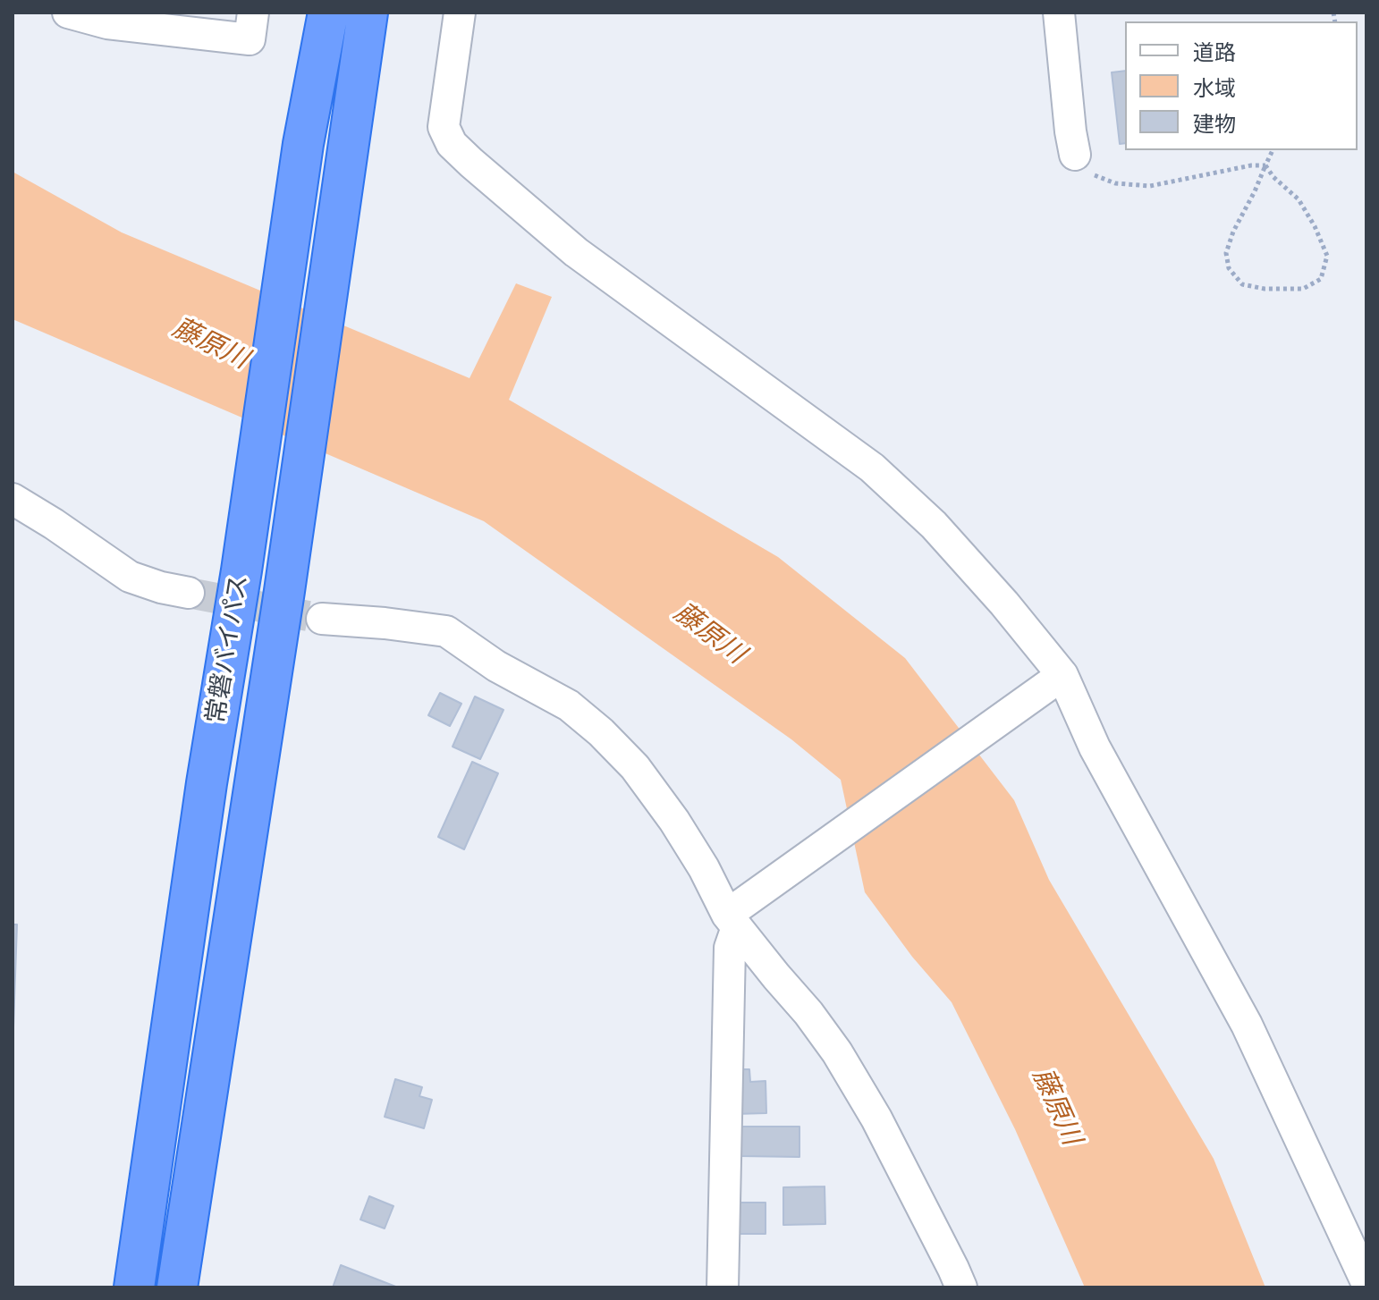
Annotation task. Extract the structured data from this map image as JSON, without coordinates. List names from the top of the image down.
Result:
{
  "streets": {
    "highway": ["常磐バイパス"]
  },
  "water": ["藤原川"],
  "legend": ["道路", "水域", "建物"]
}
